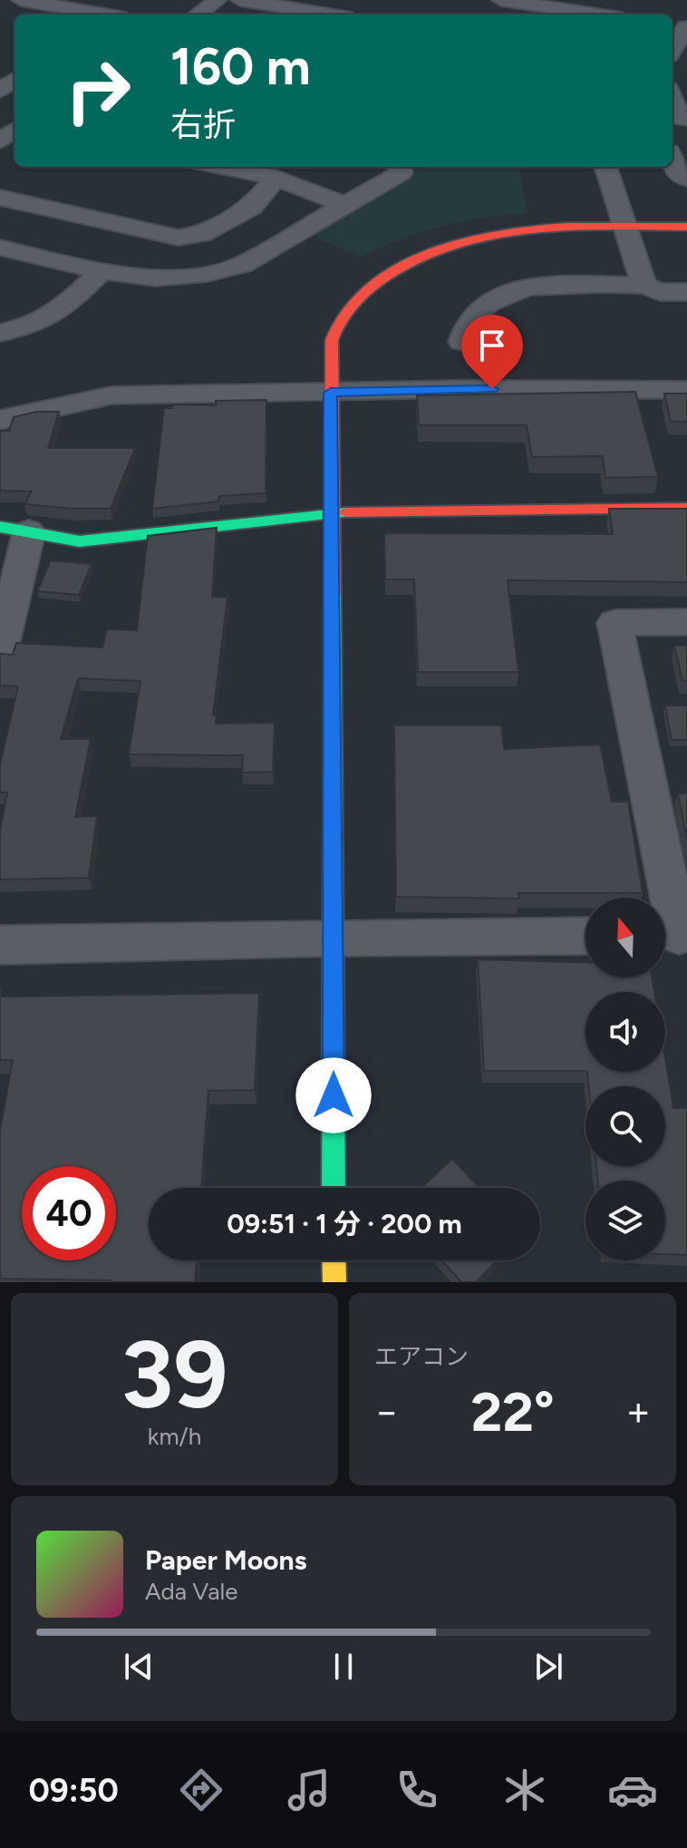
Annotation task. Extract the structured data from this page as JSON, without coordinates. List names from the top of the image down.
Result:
{
  "north": "top",
  "page": {
    "turn": ["160 m", "右折"],
    "limit": "40",
    "trip": "09:51 · 1 分 · 200 m",
    "tile": [
      ["39", "km/h"],
      "エアコン"
    ],
    "heat": ["−", "22°", "+"],
    "song": ["Paper Moons", "Ada Vale"],
    "tabs": "09:50"
  }
}
